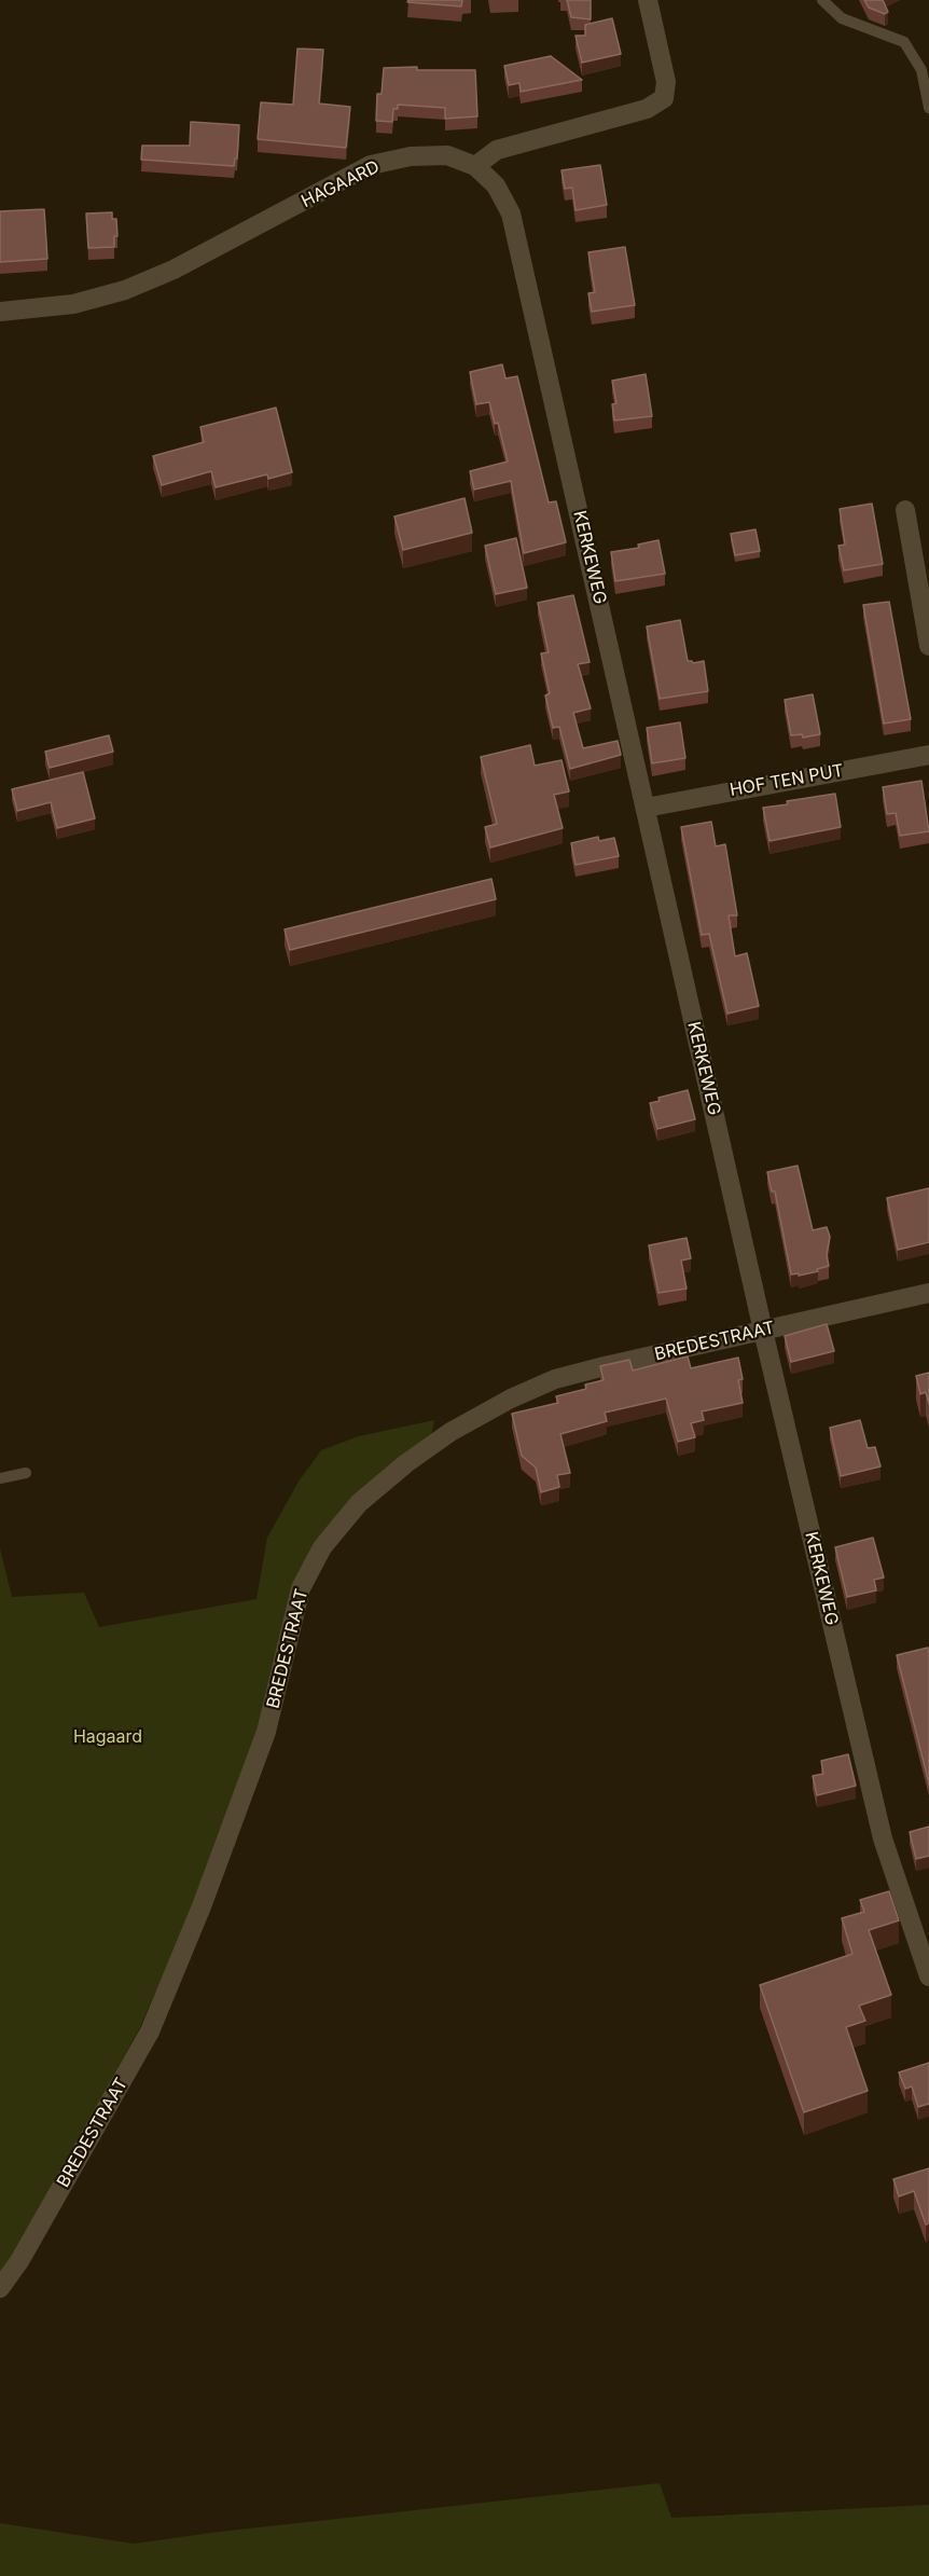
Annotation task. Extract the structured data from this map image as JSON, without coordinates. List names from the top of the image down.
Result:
{
  "streets": {
    "street": [
      "HAGAARD",
      "KERKEWEG",
      "HOF TEN PUT",
      "BREDESTRAAT"
    ]
  },
  "crossings": [
    ["HAGAARD", "KERKEWEG"],
    ["KERKEWEG", "HOF TEN PUT"],
    ["KERKEWEG", "BREDESTRAAT"]
  ],
  "parks": ["Hagaard"]
}
